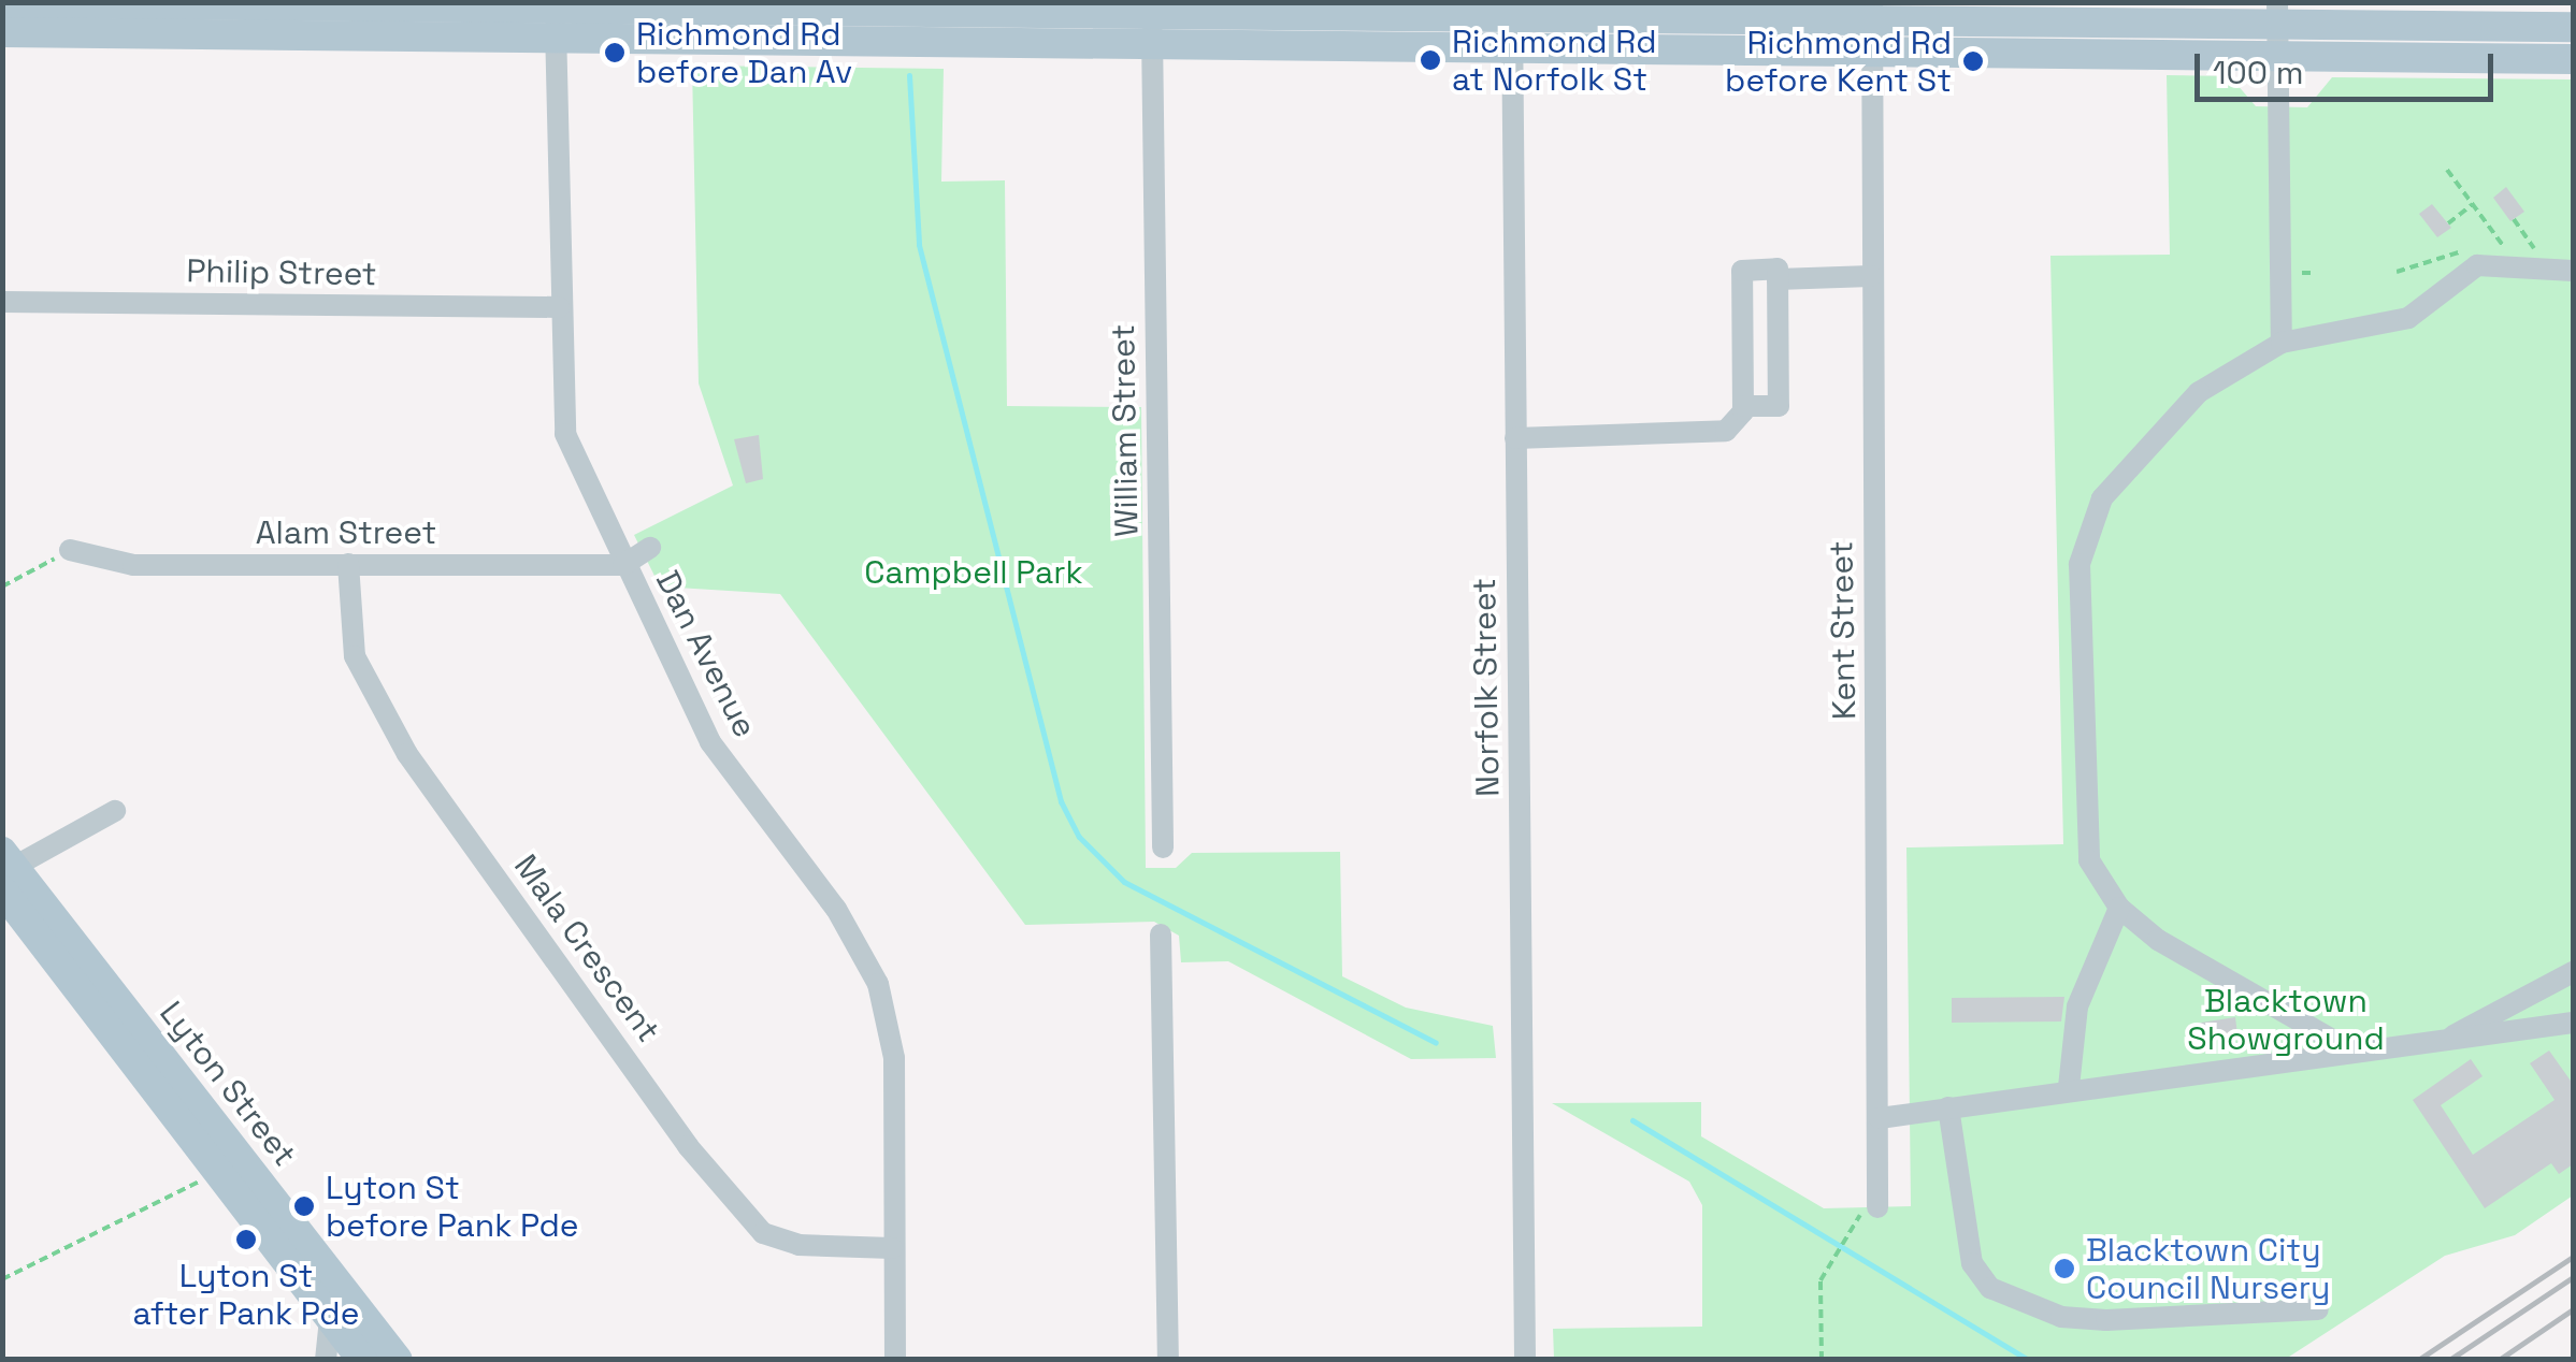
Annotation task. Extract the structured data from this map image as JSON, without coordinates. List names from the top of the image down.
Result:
{
  "streets": {
    "main road": ["Lyton Street"],
    "street": [
      "Philip Street",
      "William Street",
      "Alam Street",
      "Kent Street",
      "Dan Avenue",
      "Norfolk Street",
      "Mala Crescent"
    ]
  },
  "crossings": [
    ["Philip Street", "Dan Avenue"],
    ["Alam Street", "Dan Avenue"],
    ["Alam Street", "Mala Crescent"],
    ["Dan Avenue", "Mala Crescent"]
  ],
  "parks": ["Campbell Park", "Blacktown Showground"],
  "places": [
    "Richmond Rd before Dan Av",
    "Richmond Rd at Norfolk St",
    "Richmond Rd before Kent St",
    "Lyton St before Pank Pde",
    "Lyton St after Pank Pde",
    "Blacktown City Council Nursery"
  ],
  "scale_bar": "100 m"
}
